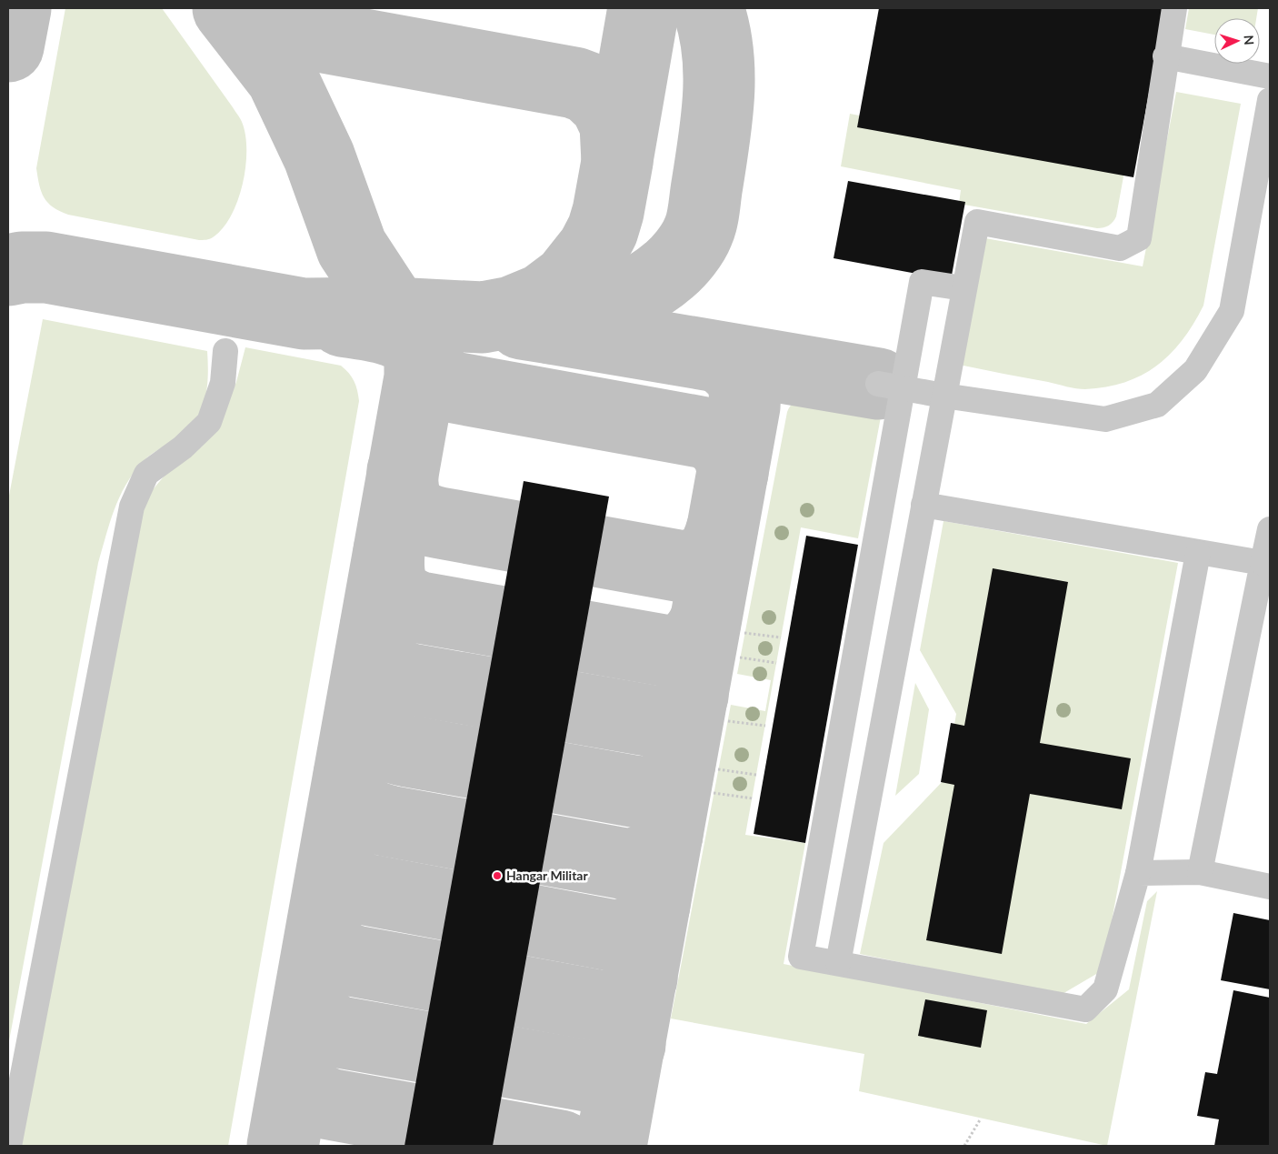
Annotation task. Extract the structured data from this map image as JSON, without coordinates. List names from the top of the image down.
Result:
{
  "places": ["Hangar Militar"],
  "north": "right"
}
